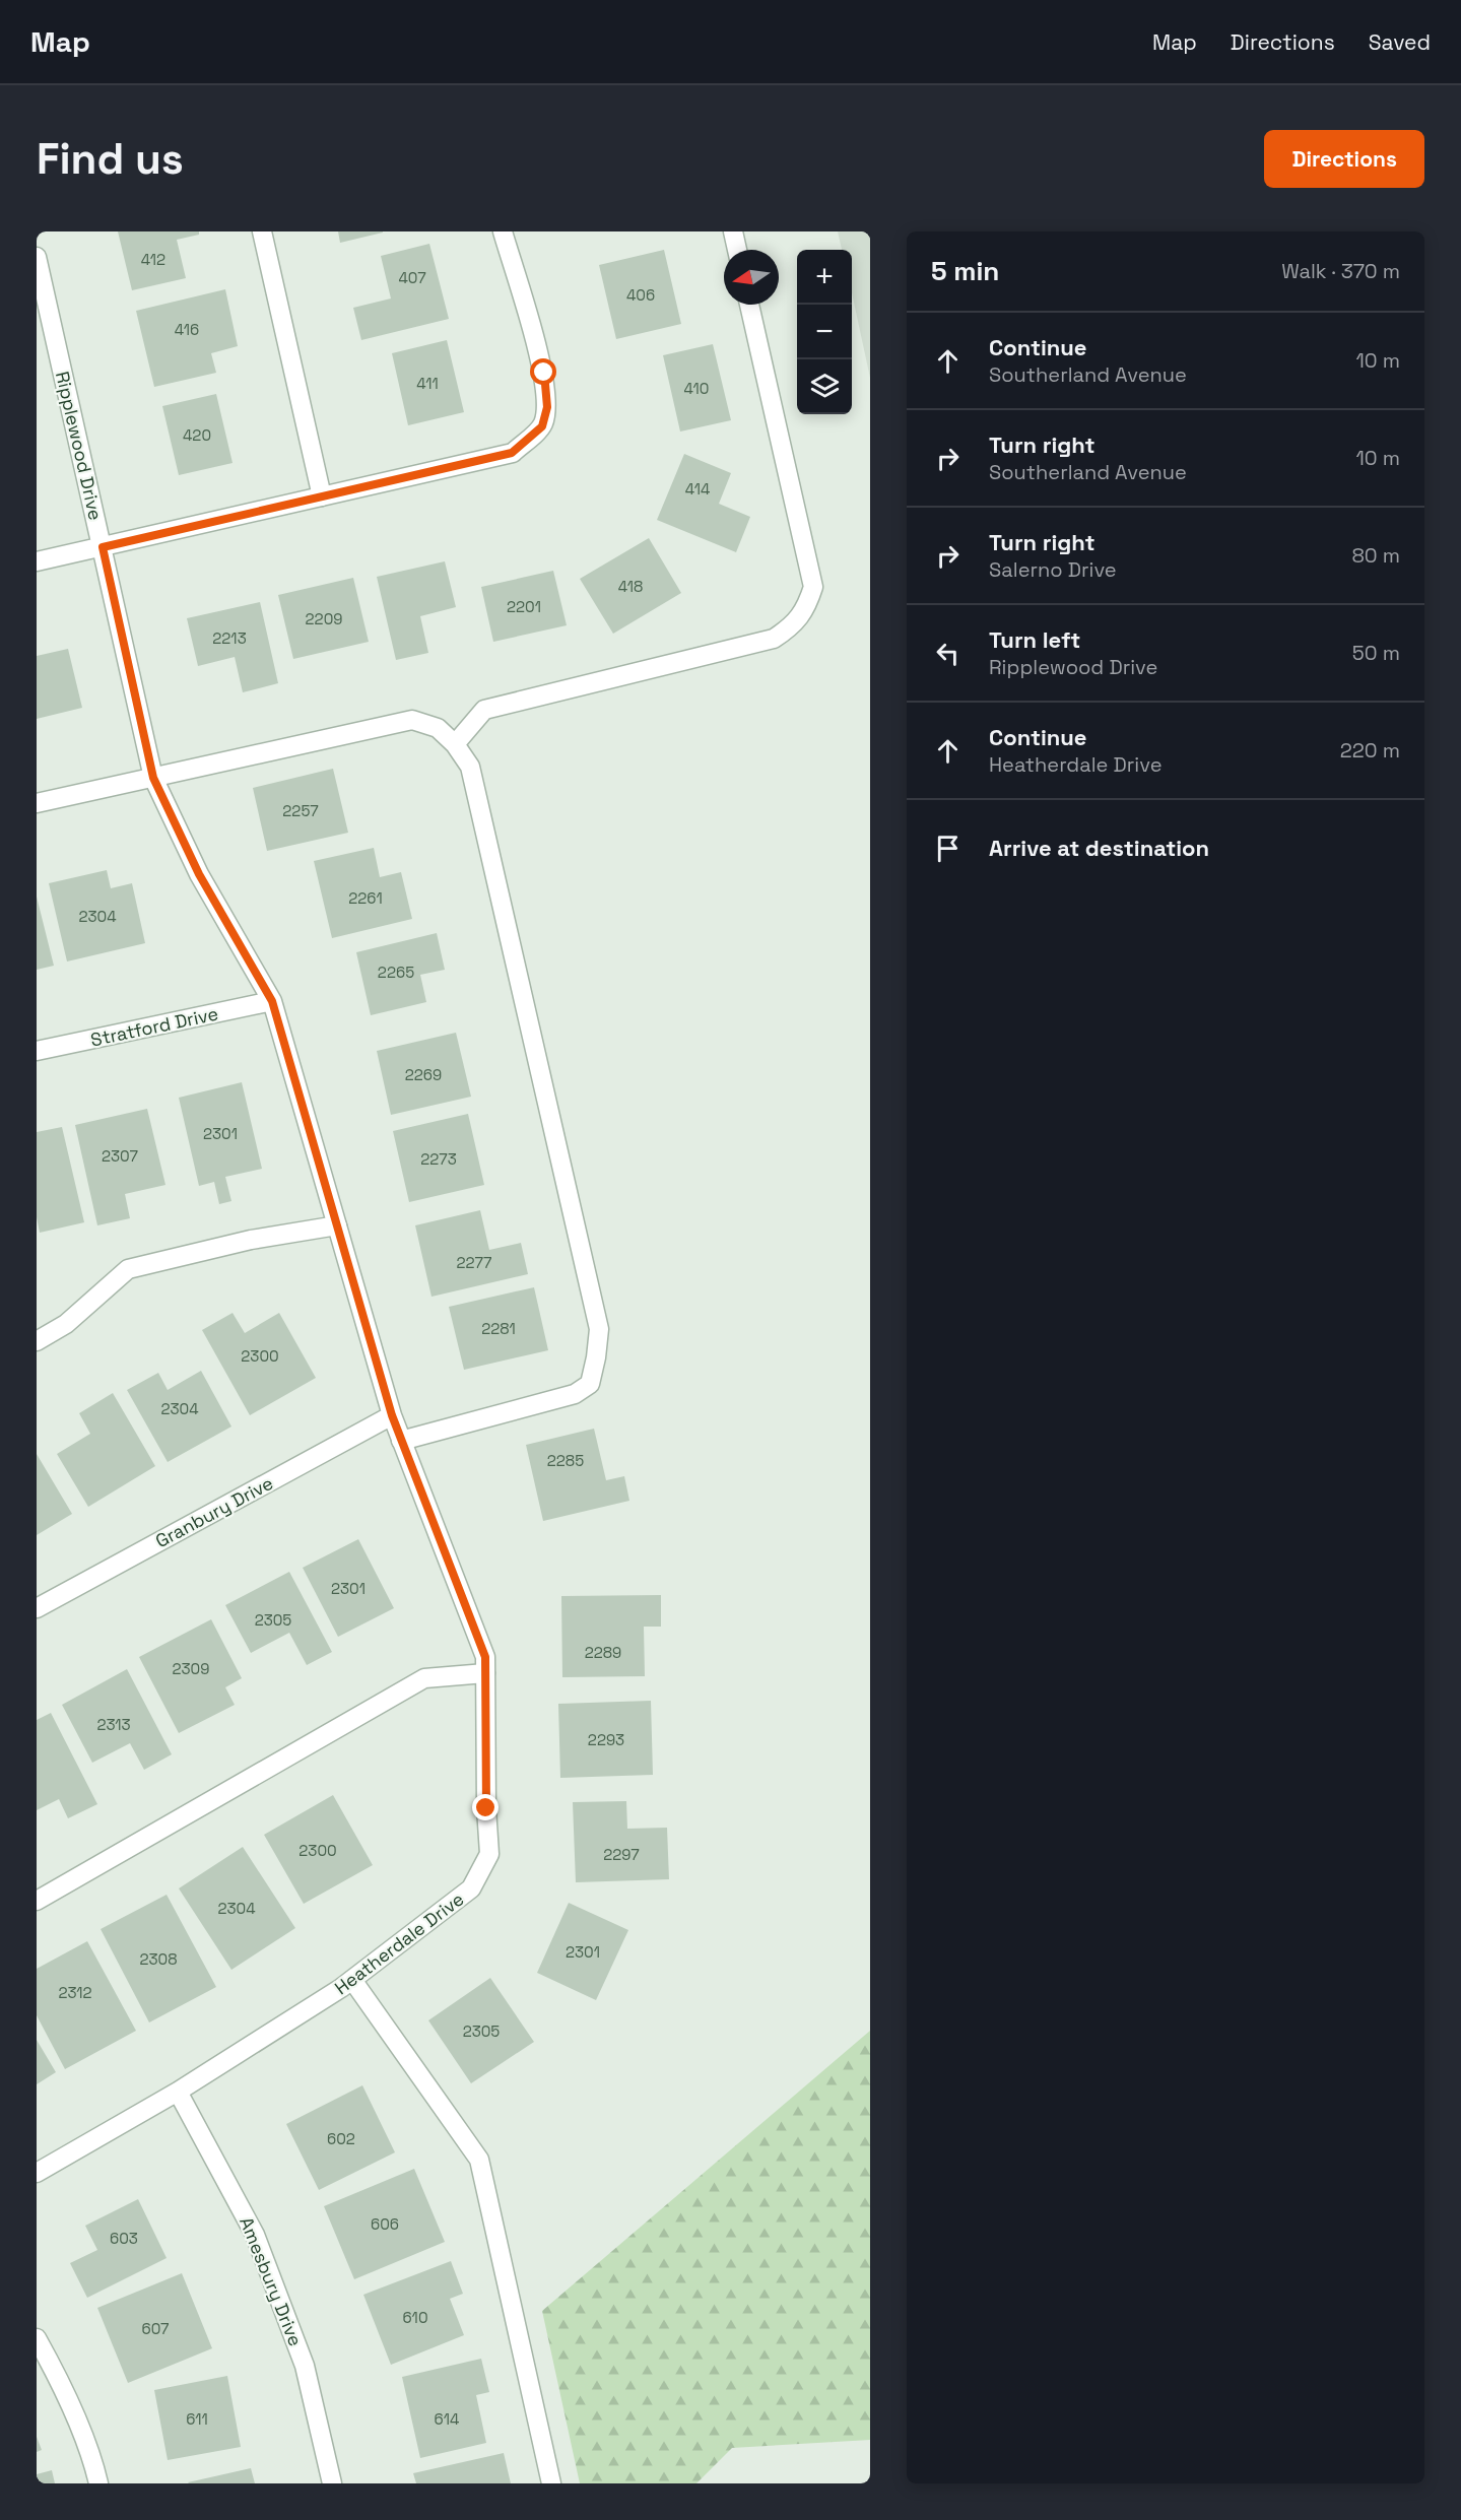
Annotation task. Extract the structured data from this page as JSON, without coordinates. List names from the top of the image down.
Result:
{
  "streets": {
    "street": [
      "Ripplewood Drive",
      "Stratford Drive",
      "Granbury Drive",
      "Heatherdale Drive",
      "Amesbury Drive"
    ]
  },
  "crossings": [
    ["Ripplewood Drive", "Heatherdale Drive"],
    ["Stratford Drive", "Heatherdale Drive"],
    ["Granbury Drive", "Heatherdale Drive"],
    ["Heatherdale Drive", "Amesbury Drive"]
  ],
  "house_numbers": [
    "412",
    "407",
    "406",
    "416",
    "411",
    "410",
    "420",
    "414",
    "418",
    "2201",
    "2209",
    "2213",
    "2257",
    "2261",
    "2304",
    "2265",
    "2269",
    "2301",
    "2307",
    "2273",
    "2277",
    "2281",
    "2300",
    "2304",
    "2285",
    "2301",
    "2305",
    "2289",
    "2309",
    "2313",
    "2293",
    "2300",
    "2297",
    "2304",
    "2301",
    "2308",
    "2312",
    "2305",
    "602",
    "606",
    "603",
    "610",
    "607",
    "611",
    "614"
  ],
  "north": "left",
  "page": {
    "header": "Map",
    "nav": ["Map", "Directions", "Saved"],
    "buttons": "Directions",
    "title": "Find us",
    "heading": ["5 min", "Walk · 370 m"],
    "map_buttons": ["+", "−"],
    "list": [
      ["Continue", "Southerland Avenue", "10 m"],
      ["Turn right", "Southerland Avenue", "10 m"],
      ["Turn right", "Salerno Drive", "80 m"],
      ["Turn left", "Ripplewood Drive", "50 m"],
      ["Continue", "Heatherdale Drive", "220 m"],
      "Arrive at destination"
    ]
  }
}
